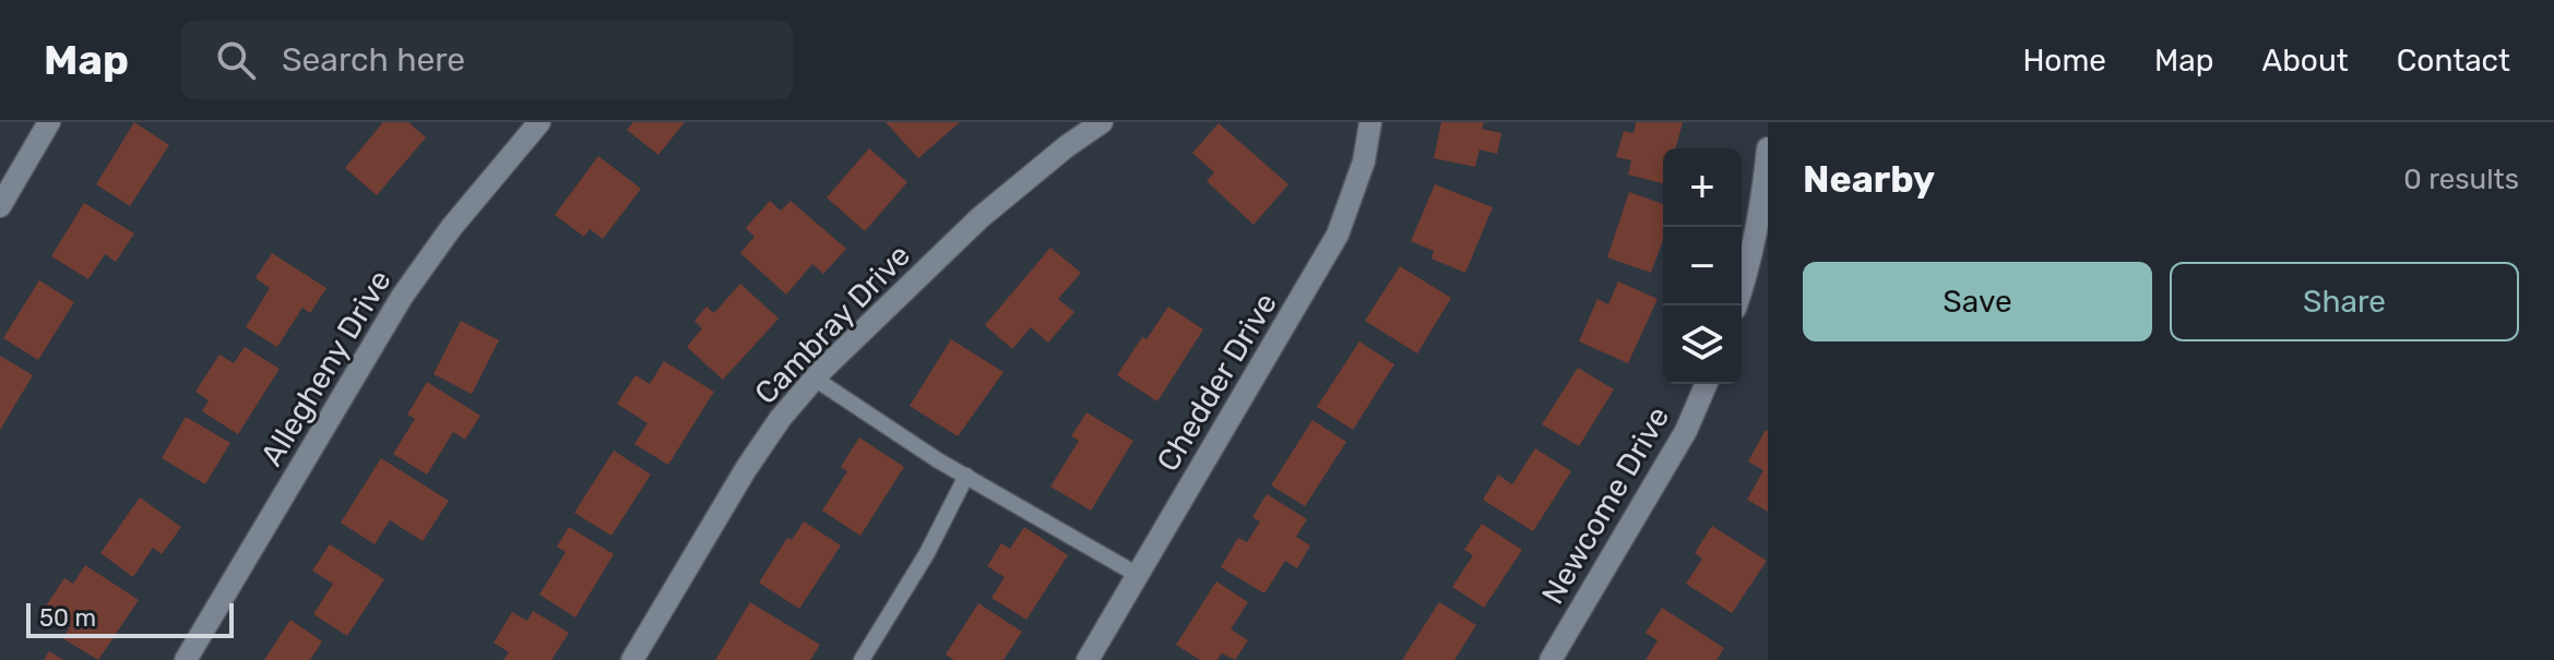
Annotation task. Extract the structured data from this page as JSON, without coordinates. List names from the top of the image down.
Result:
{
  "streets": {
    "street": [
      "Cambray Drive",
      "Allegheny Drive",
      "Chedder Drive",
      "Newcome Drive"
    ]
  },
  "scale_bar": "50 m",
  "page": {
    "header": "Map",
    "search": "Search here",
    "nav": [
      "Home",
      "Map",
      "About",
      "Contact"
    ],
    "heading": ["Nearby", "0 results"],
    "map_buttons": ["+", "−"],
    "buttons": ["Save", "Share"],
    "scale": "50 m"
  }
}
